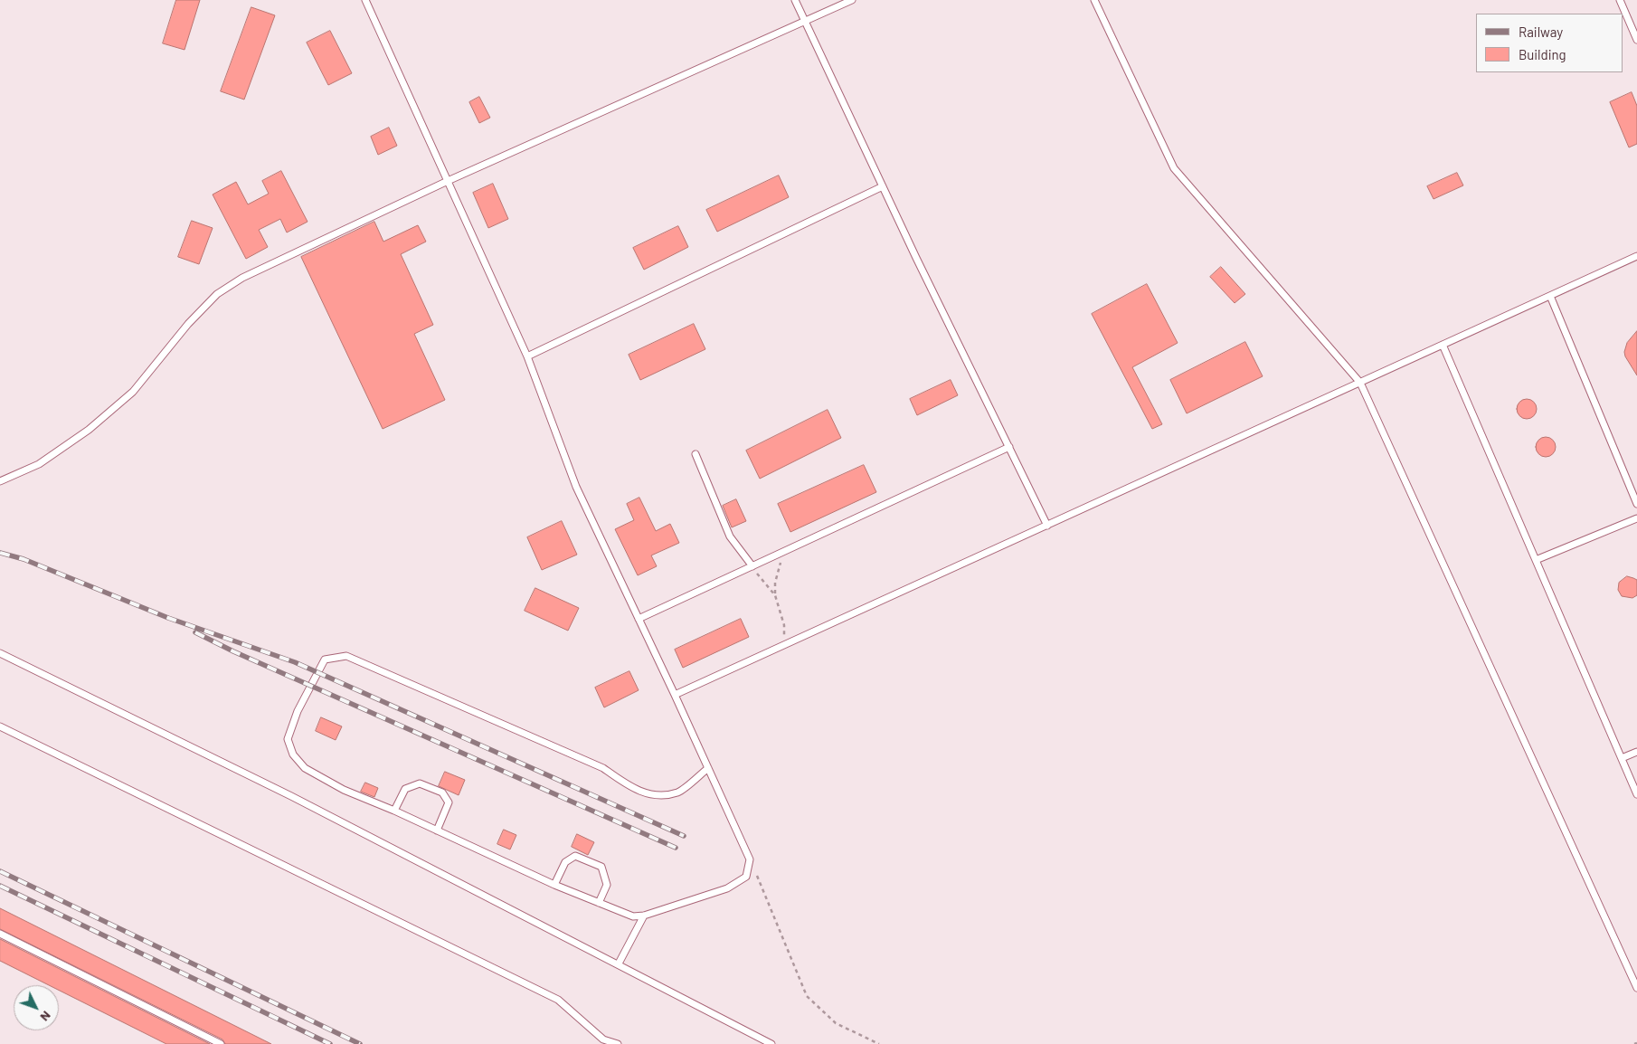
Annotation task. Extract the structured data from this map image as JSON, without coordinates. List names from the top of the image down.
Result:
{
  "legend": ["Railway", "Building"],
  "north": "bottom right"
}
